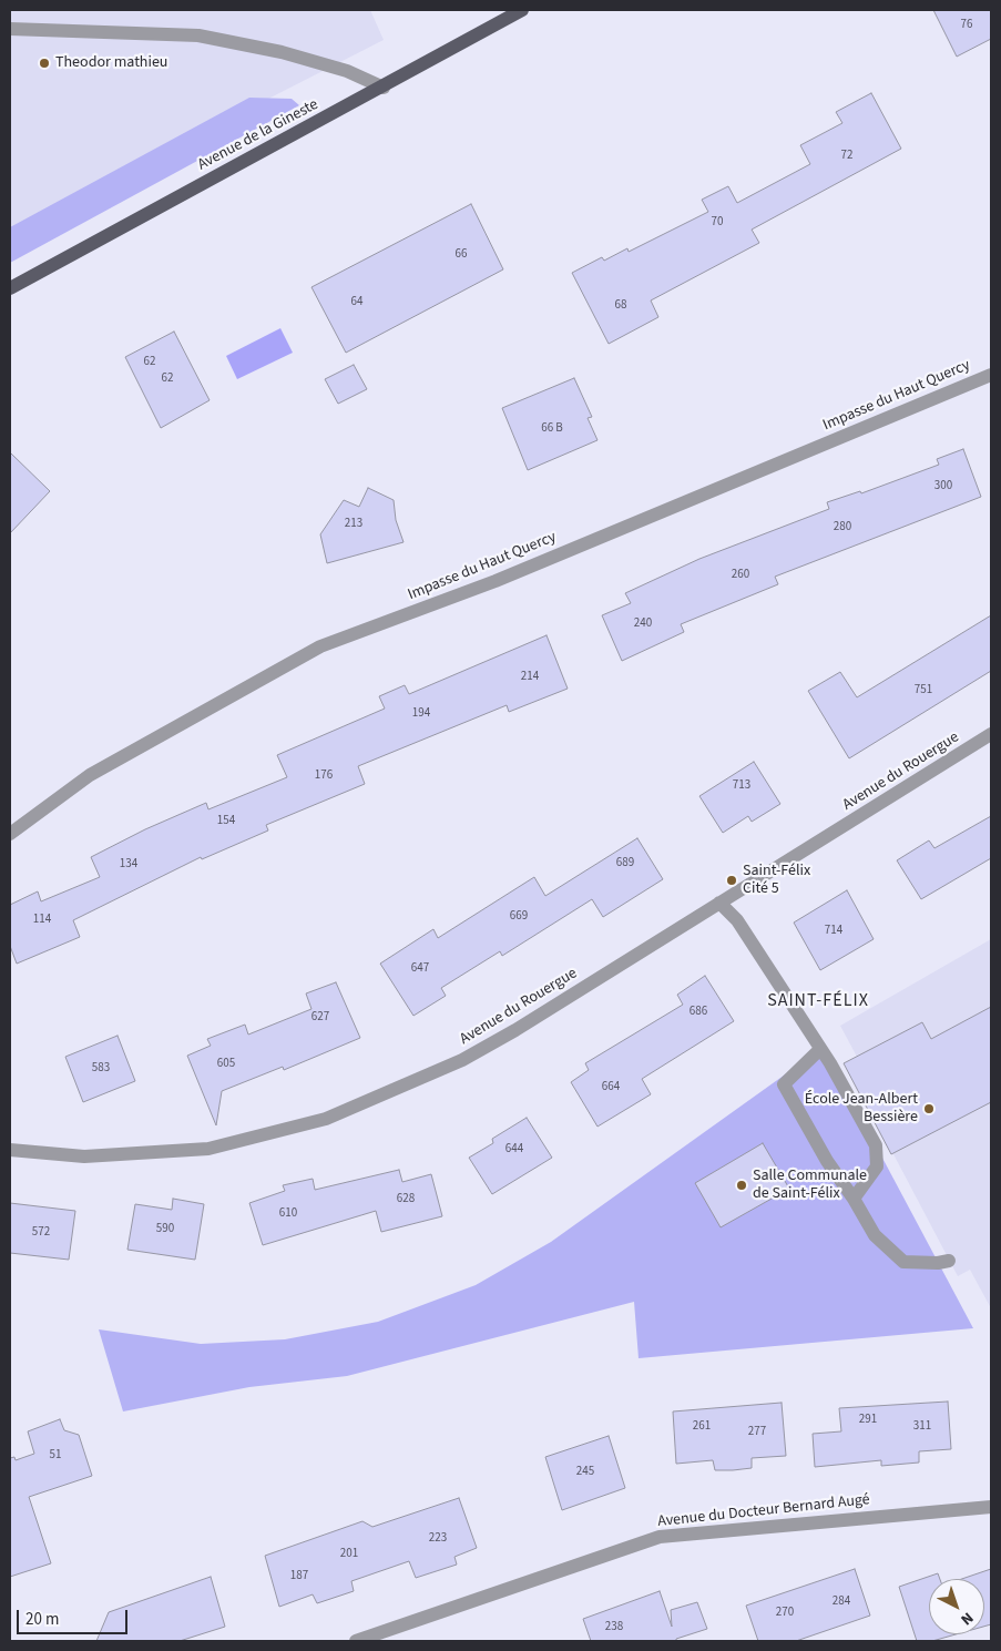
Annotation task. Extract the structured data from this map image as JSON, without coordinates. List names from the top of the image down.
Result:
{
  "streets": {
    "main road": ["Avenue de la Gineste"],
    "street": ["Impasse du Haut Quercy", "Avenue du Rouergue", "Avenue du Docteur Bernard Augé"]
  },
  "districts": ["SAINT-FÉLIX"],
  "places": [
    "Theodor mathieu",
    "Saint-Félix Cité 5",
    "École Jean-Albert Bessière",
    "Salle Communale de Saint-Félix"
  ],
  "house_numbers": [
    "76",
    "72",
    "70",
    "66",
    "64",
    "68",
    "62",
    "62",
    "66 B",
    "300",
    "213",
    "280",
    "260",
    "240",
    "214",
    "751",
    "194",
    "176",
    "713",
    "154",
    "689",
    "134",
    "669",
    "114",
    "714",
    "647",
    "686",
    "627",
    "605",
    "583",
    "664",
    "644",
    "628",
    "610",
    "590",
    "572",
    "291",
    "261",
    "311",
    "277",
    "51",
    "245",
    "223",
    "201",
    "187",
    "284",
    "270",
    "238"
  ],
  "scale_bar": "20 m",
  "north": "bottom right"
}
